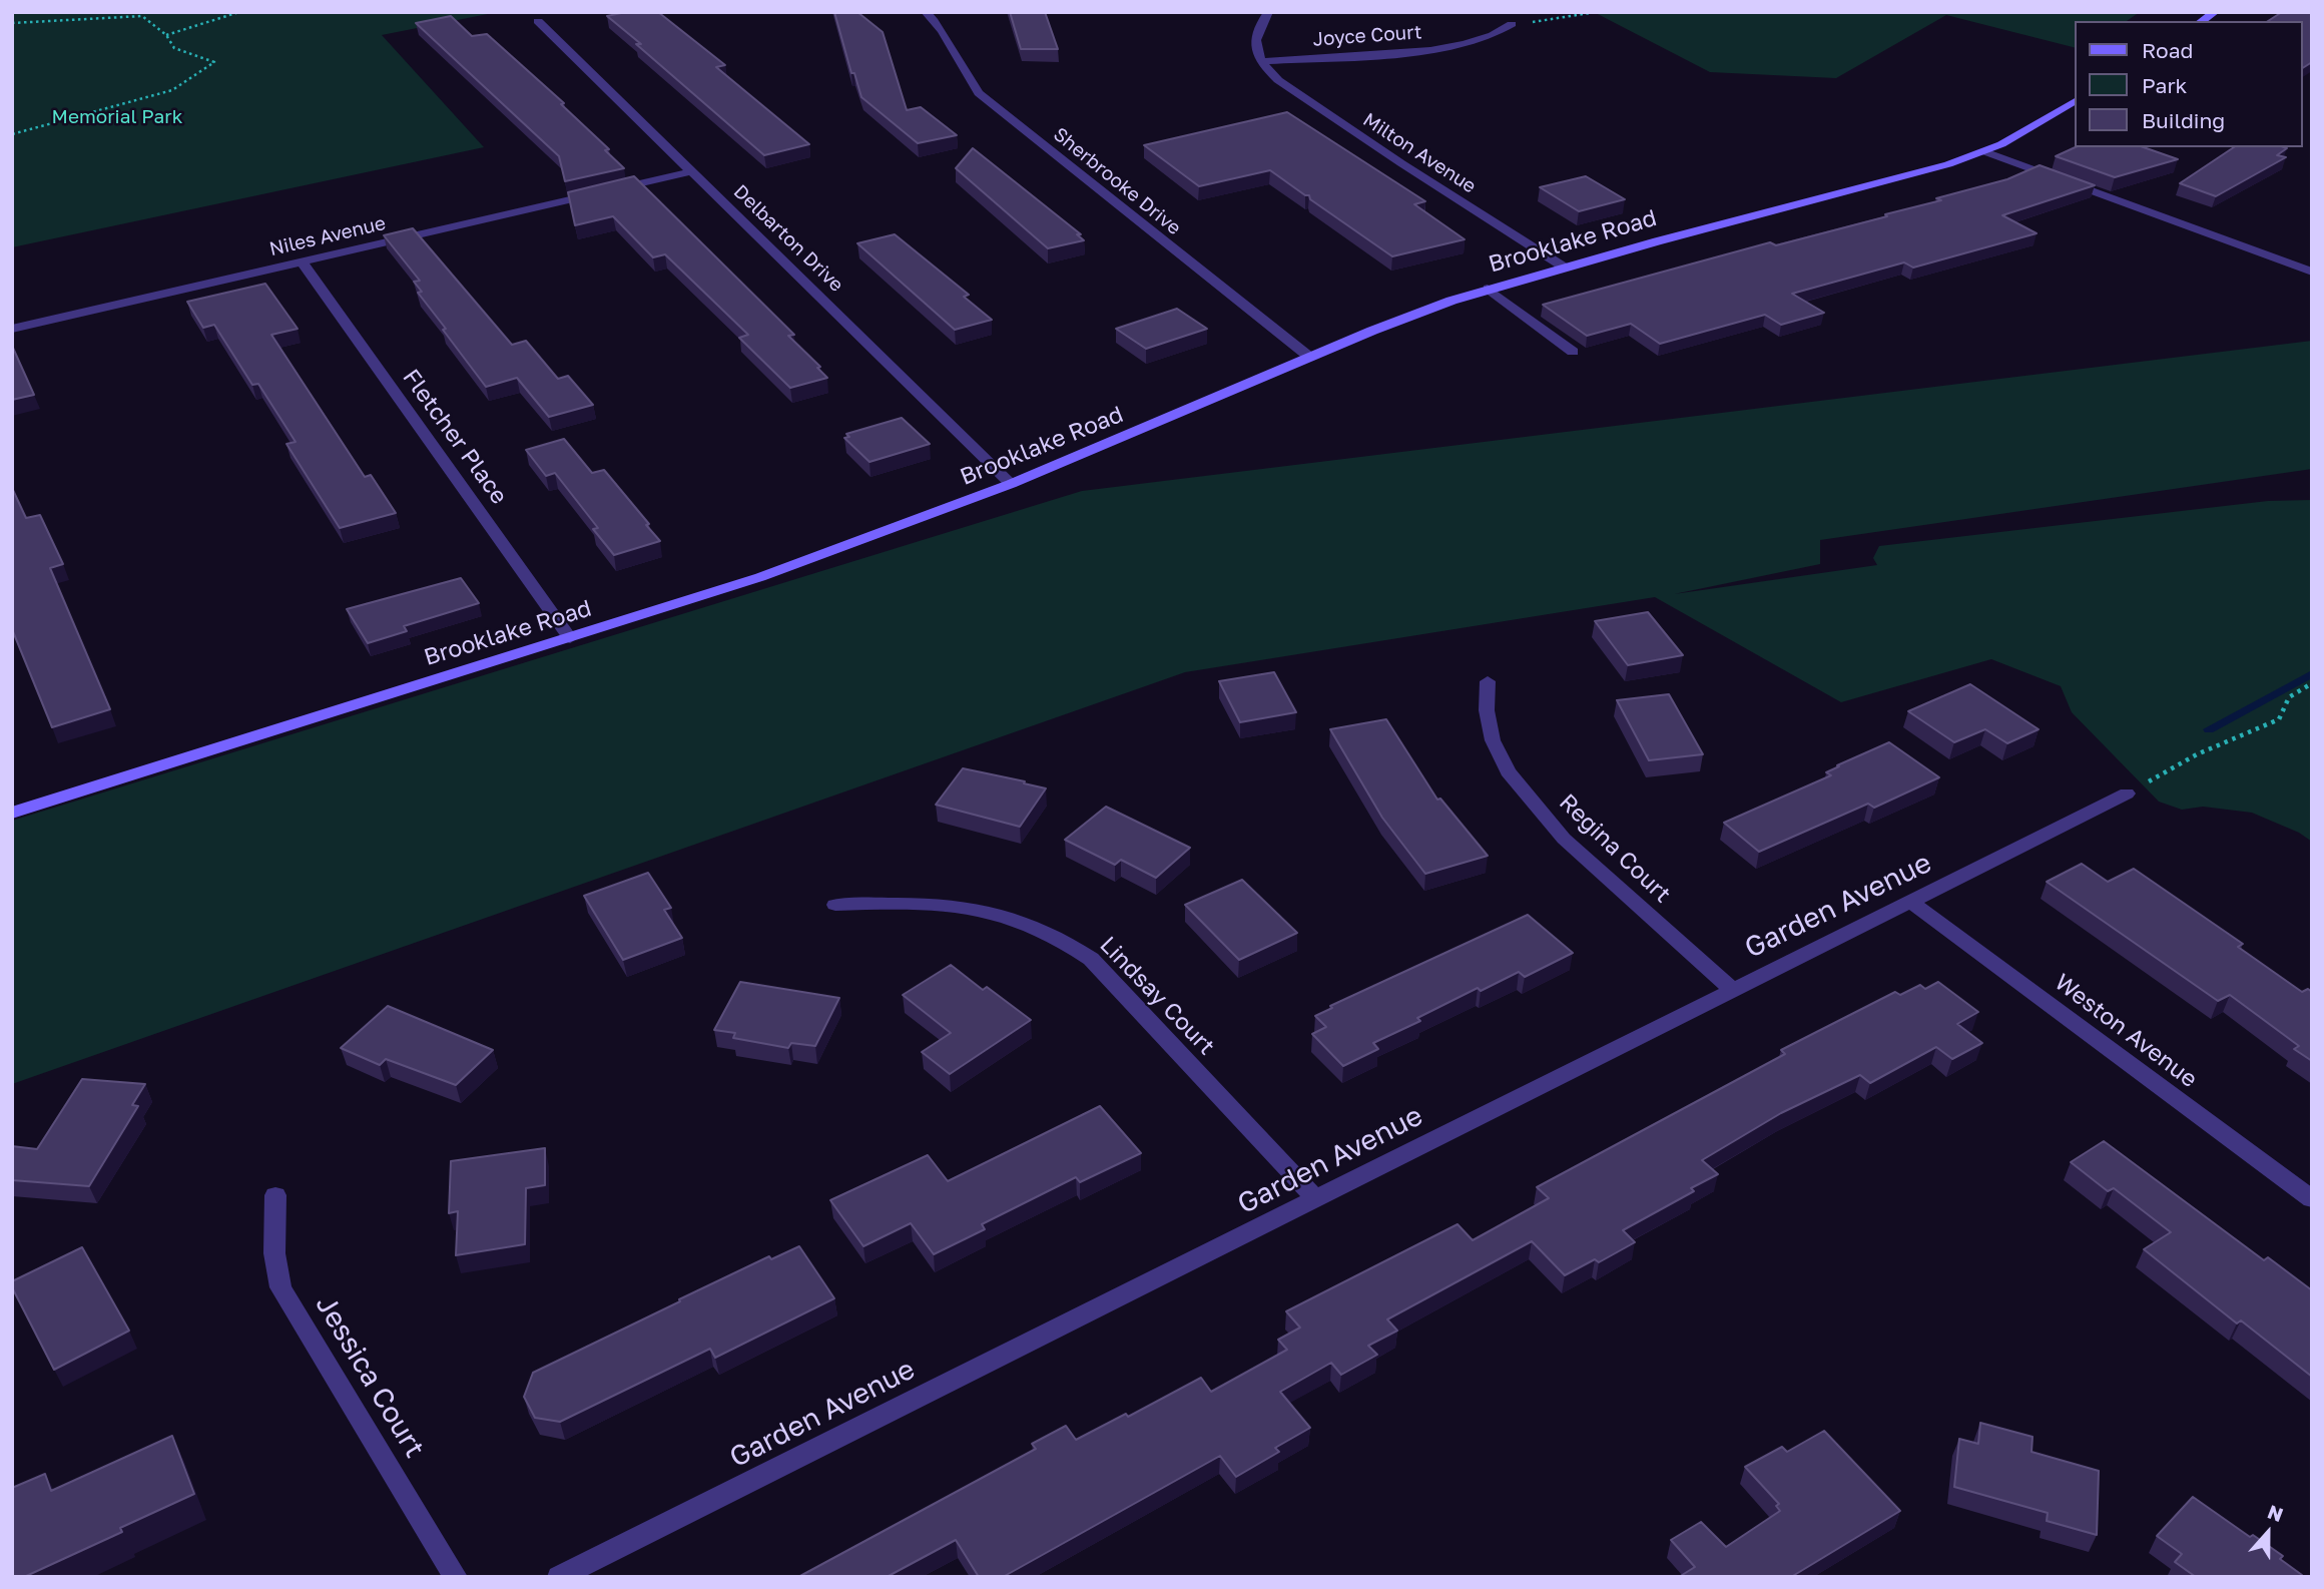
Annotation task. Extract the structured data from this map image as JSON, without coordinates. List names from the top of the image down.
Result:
{
  "streets": {
    "street": [
      "Joyce Court",
      "Milton Avenue",
      "Sherbrooke Drive",
      "Niles Avenue",
      "Delbarton Drive",
      "Brooklake Road",
      "Fletcher Place",
      "Regina Court",
      "Garden Avenue",
      "Lindsay Court",
      "Weston Avenue",
      "Jessica Court"
    ]
  },
  "crossings": [
    ["Joyce Court", "Milton Avenue"],
    ["Milton Avenue", "Brooklake Road"],
    ["Sherbrooke Drive", "Brooklake Road"],
    ["Niles Avenue", "Delbarton Drive"],
    ["Niles Avenue", "Fletcher Place"],
    ["Delbarton Drive", "Brooklake Road"],
    ["Brooklake Road", "Fletcher Place"],
    ["Regina Court", "Garden Avenue"],
    ["Garden Avenue", "Lindsay Court"],
    ["Garden Avenue", "Weston Avenue"]
  ],
  "parks": ["Memorial Park"],
  "legend": ["Road", "Park", "Building"],
  "north": "top"
}
